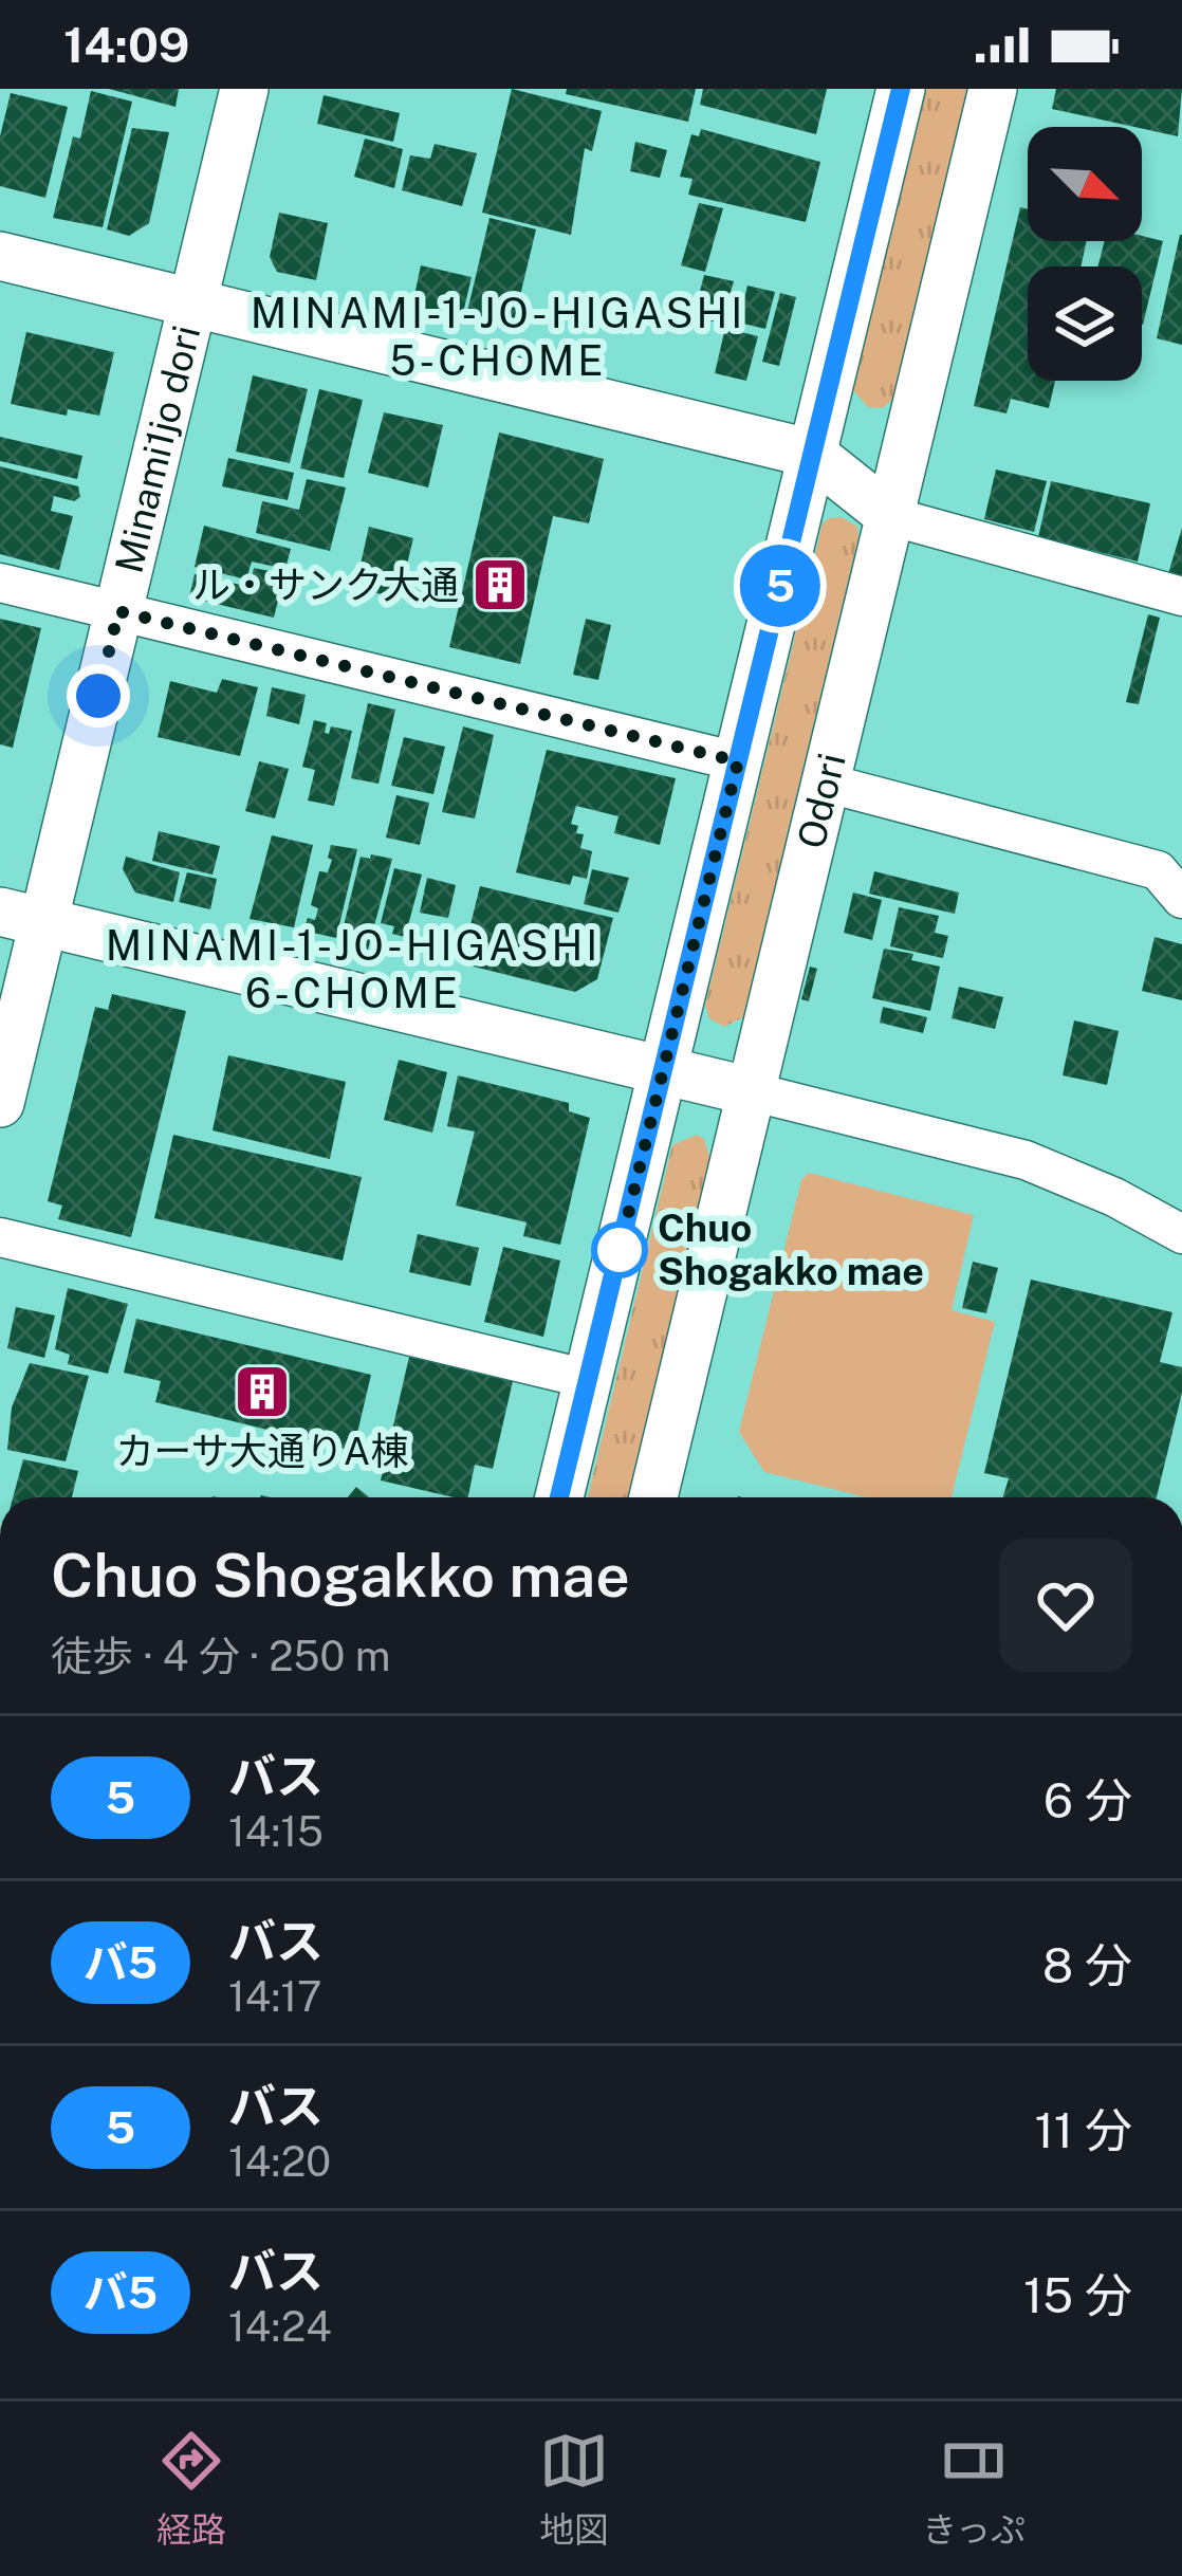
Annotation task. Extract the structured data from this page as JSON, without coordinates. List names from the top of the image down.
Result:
{
  "streets": {
    "street": ["Minami1jo dori", "Odori"]
  },
  "districts": ["MINAMI-1-JO-HIGASHI 5-CHOME", "MINAMI-1-JO-HIGASHI 6-CHOME"],
  "places": {
    "building": ["ル・サンク大通", "カーサ大通りA棟"],
    "other": ["Chuo Shogakko mae"]
  },
  "lines": ["bus line 5"],
  "north": "bottom right",
  "page": {
    "status": "14:09",
    "on_map": "5",
    "heading": ["Chuo Shogakko mae", "徒歩 · 4 分 · 250 m"],
    "list": [
      {
        "mark": "5",
        "name": "バス",
        "note": "14:15",
        "value": "6 分"
      },
      {
        "mark": "バ5",
        "name": "バス",
        "note": "14:17",
        "value": "8 分"
      },
      {
        "mark": "5",
        "name": "バス",
        "note": "14:20",
        "value": "11 分"
      },
      {
        "mark": "バ5",
        "name": "バス",
        "note": "14:24",
        "value": "15 分"
      }
    ],
    "tabs": ["経路", "地図", "きっぷ"]
  }
}
